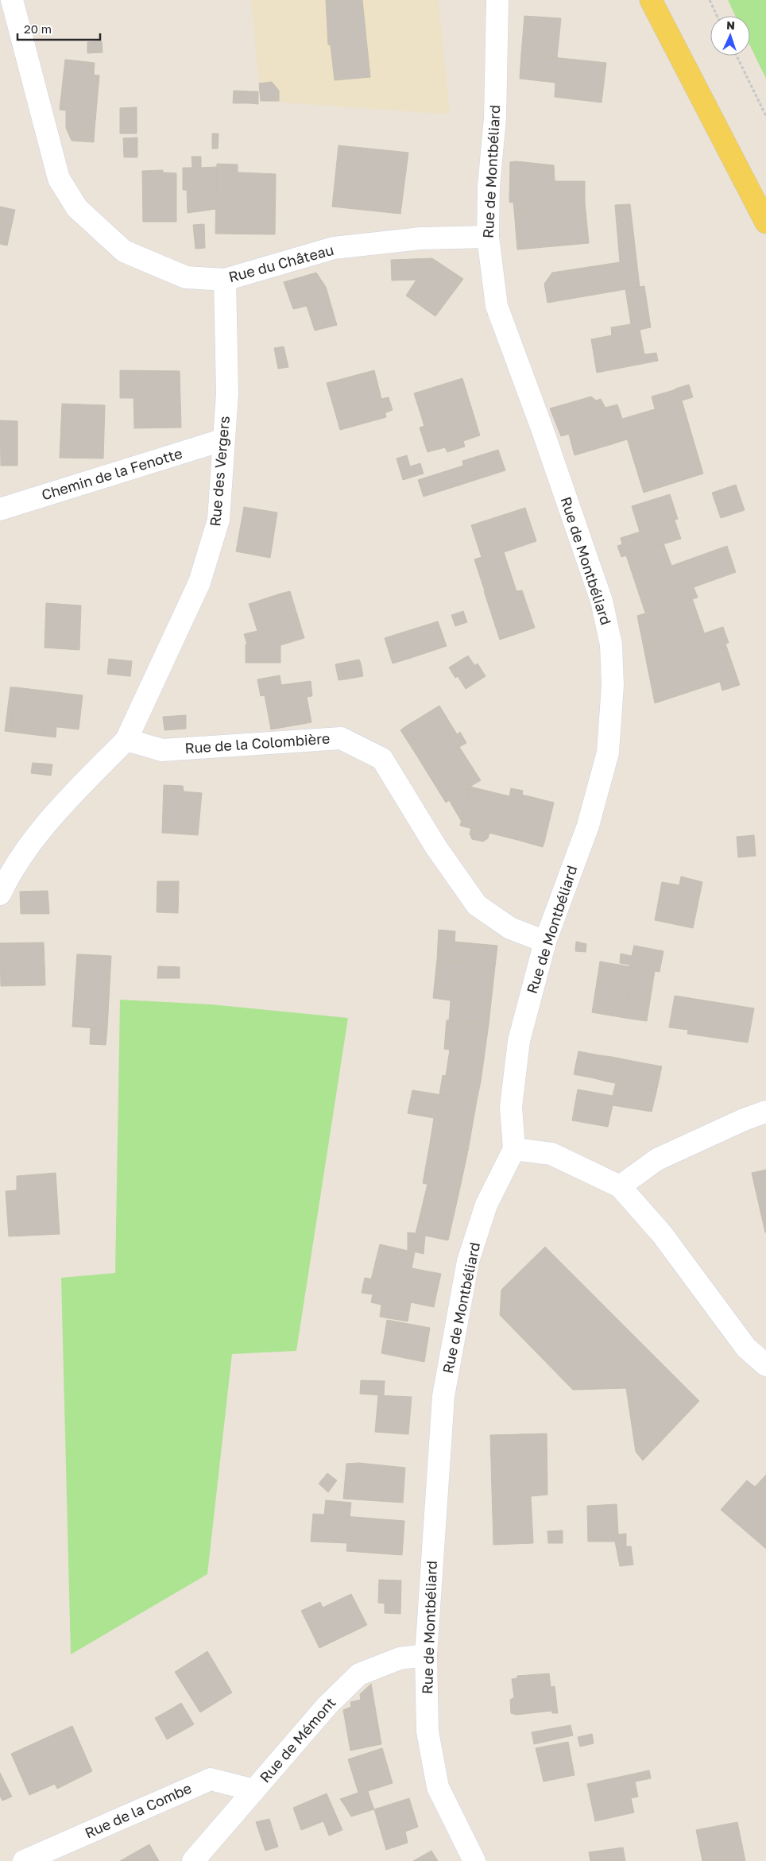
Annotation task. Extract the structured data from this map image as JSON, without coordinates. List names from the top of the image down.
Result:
{
  "streets": {
    "street": [
      "Rue de Montbéliard",
      "Rue du Château",
      "Rue des Vergers",
      "Chemin de la Fenotte",
      "Rue de la Colombière",
      "Rue de Mémont",
      "Rue de la Combe"
    ]
  },
  "crossings": [
    ["Rue de Montbéliard", "Rue du Château"],
    ["Rue de Montbéliard", "Rue de la Colombière"],
    ["Rue de Montbéliard", "Rue de Mémont"],
    ["Rue du Château", "Rue des Vergers"],
    ["Rue des Vergers", "Chemin de la Fenotte"],
    ["Rue des Vergers", "Rue de la Colombière"],
    ["Rue de Mémont", "Rue de la Combe"]
  ],
  "scale_bar": "20 m",
  "north": "top"
}
